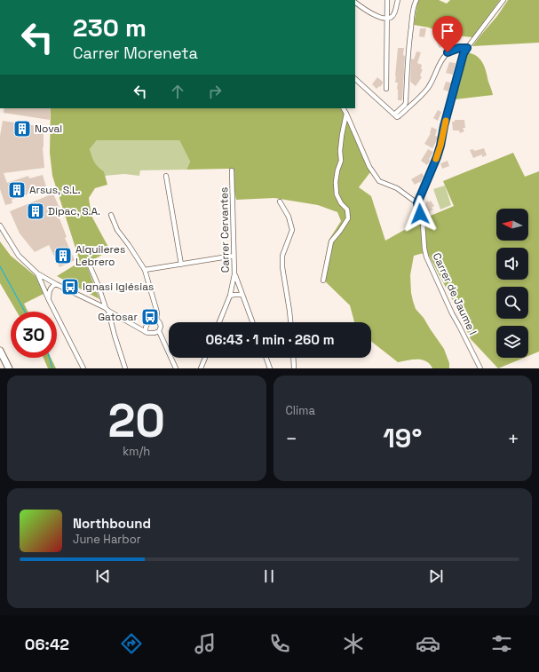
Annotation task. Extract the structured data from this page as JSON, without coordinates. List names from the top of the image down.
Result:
{
  "streets": {
    "street": ["Carrer Cervantes", "Carrer de Jaume I"]
  },
  "places": {
    "building": [
      "Noval",
      "Arsus, S.L.",
      "Dipac, S.A.",
      "Alquileres Lebrero"
    ],
    "bus stop": ["Ignasi Iglésias", "Gatosar"]
  },
  "north": "left",
  "page": {
    "turn": ["230 m", "Carrer Moreneta"],
    "limit": "30",
    "trip": "06:43 · 1 min · 260 m",
    "tile": [
      ["20", "km/h"],
      "Clima"
    ],
    "heat": ["−", "19°", "+"],
    "song": ["Northbound", "June Harbor"],
    "tabs": "06:42"
  }
}
